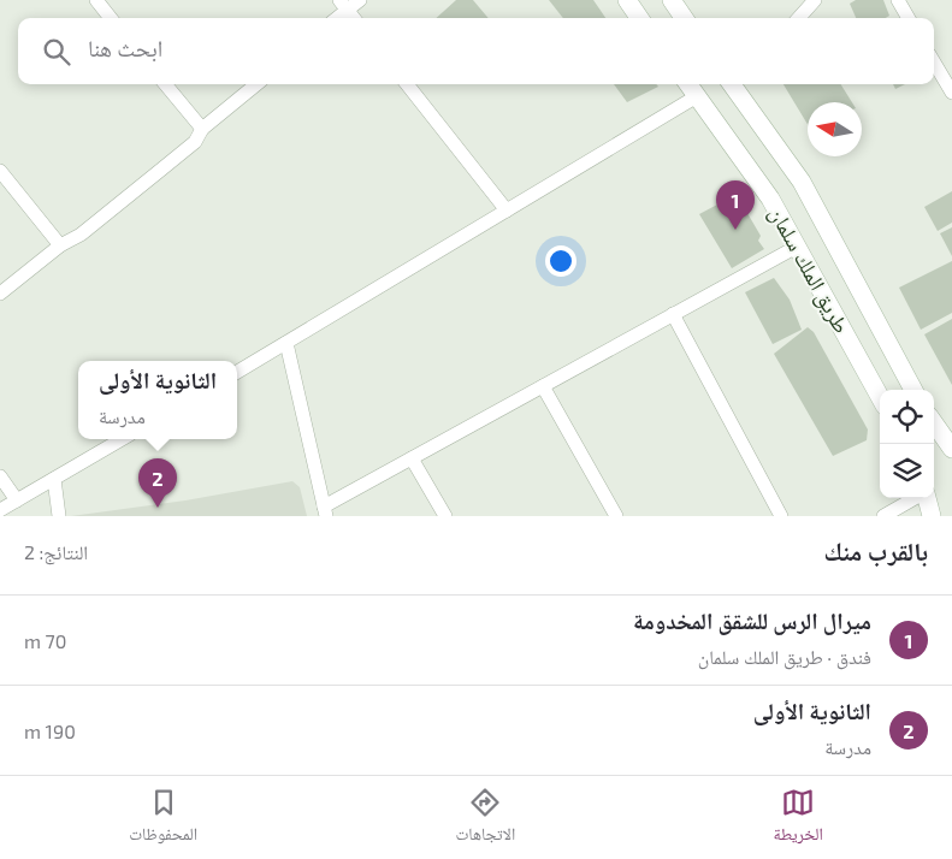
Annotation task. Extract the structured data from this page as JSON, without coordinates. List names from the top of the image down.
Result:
{
  "streets": {
    "main road": ["طريق الملك سلمان"]
  },
  "north": "left",
  "page": {
    "search": "ابحث هنا",
    "pins": ["1", "2"],
    "popup": ["الثانوية الأولى", "مدرسة"],
    "heading": ["بالقرب منك", "النتائج: 2"],
    "list": [
      {
        "mark": "1",
        "name": "ميرال الرس للشقق المخدومة",
        "note": "فندق · طريق الملك سلمان",
        "value": "70 m"
      },
      {
        "mark": "2",
        "name": "الثانوية الأولى",
        "note": "مدرسة",
        "value": "190 m"
      }
    ],
    "nav": ["الخريطة", "الاتجاهات", "المحفوظات"]
  }
}
